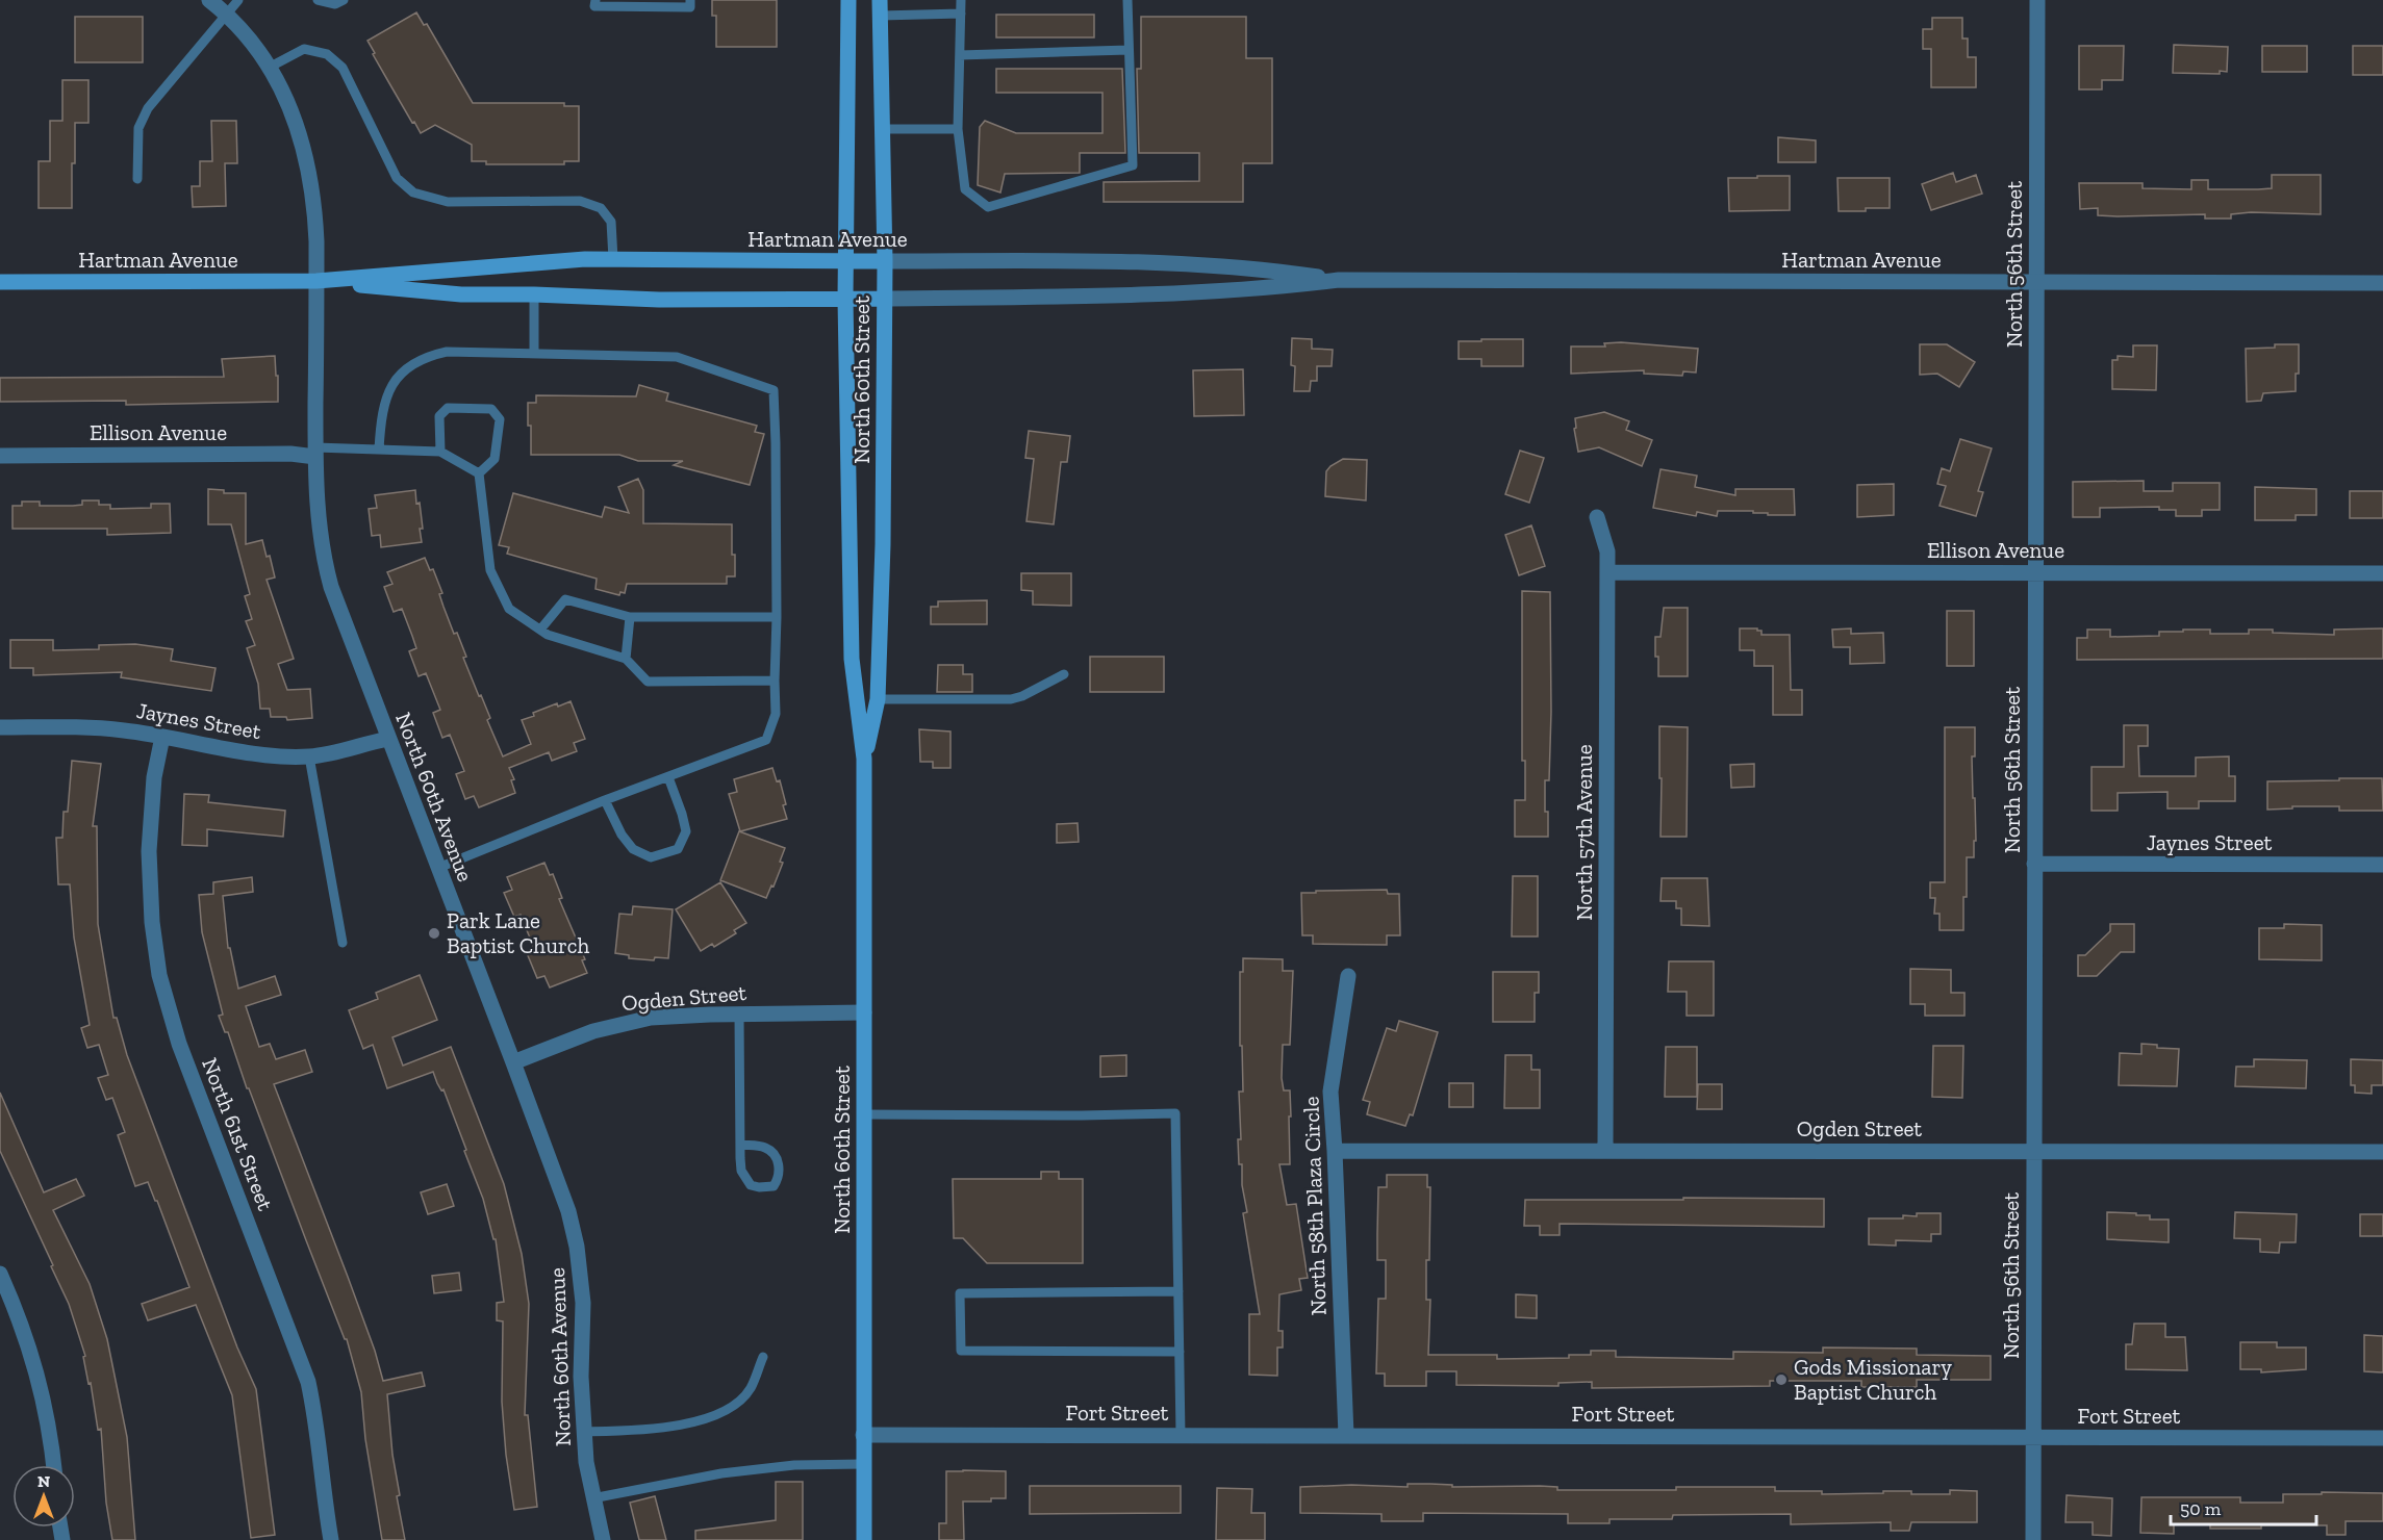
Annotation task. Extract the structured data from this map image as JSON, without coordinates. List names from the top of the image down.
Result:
{
  "streets": {
    "main road": ["Hartman Avenue", "North 60th Street"],
    "street": [
      "North 56th Street",
      "Ellison Avenue",
      "Jaynes Street",
      "North 60th Avenue",
      "North 57th Avenue",
      "Ogden Street",
      "North 61st Street",
      "North 58th Plaza Circle",
      "Fort Street"
    ]
  },
  "crossings": [
    ["Hartman Avenue", "North 56th Street"],
    ["Hartman Avenue", "North 60th Street"],
    ["Hartman Avenue", "North 60th Avenue"],
    ["North 56th Street", "Ellison Avenue"],
    ["North 56th Street", "Jaynes Street"],
    ["North 56th Street", "Ogden Street"],
    ["North 56th Street", "Fort Street"],
    ["North 60th Street", "Ogden Street"],
    ["North 60th Street", "Fort Street"],
    ["Ellison Avenue", "North 60th Avenue"],
    ["Ellison Avenue", "North 57th Avenue"],
    ["Jaynes Street", "North 60th Avenue"],
    ["Jaynes Street", "North 61st Street"],
    ["North 60th Avenue", "Ogden Street"],
    ["North 57th Avenue", "Ogden Street"],
    ["Ogden Street", "North 58th Plaza Circle"],
    ["North 58th Plaza Circle", "Fort Street"]
  ],
  "places": ["Park Lane Baptist Church", "Gods Missionary Baptist Church"],
  "scale_bar": "50 m",
  "north": "top"
}
